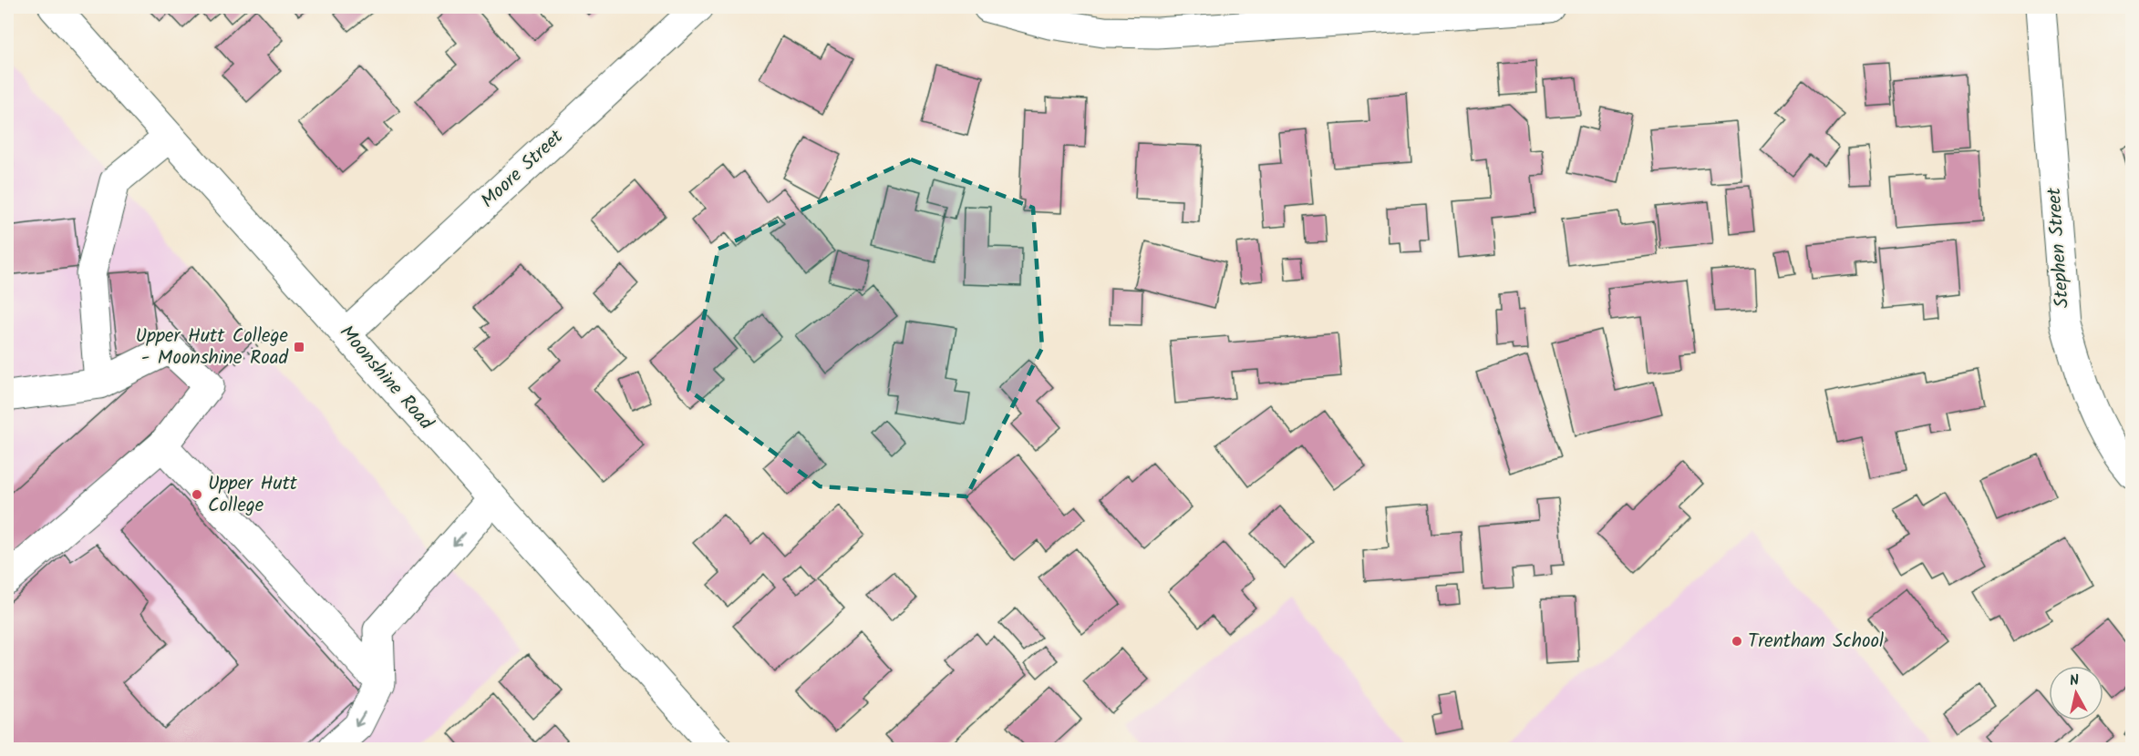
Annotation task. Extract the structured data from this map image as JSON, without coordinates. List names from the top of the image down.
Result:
{
  "streets": {
    "street": ["Moore Street", "Stephen Street", "Moonshine Road"]
  },
  "crossings": [
    ["Moore Street", "Moonshine Road"]
  ],
  "places": {
    "transit": ["Upper Hutt College - Moonshine Road"],
    "other": ["Upper Hutt College", "Trentham School"]
  },
  "north": "top"
}
